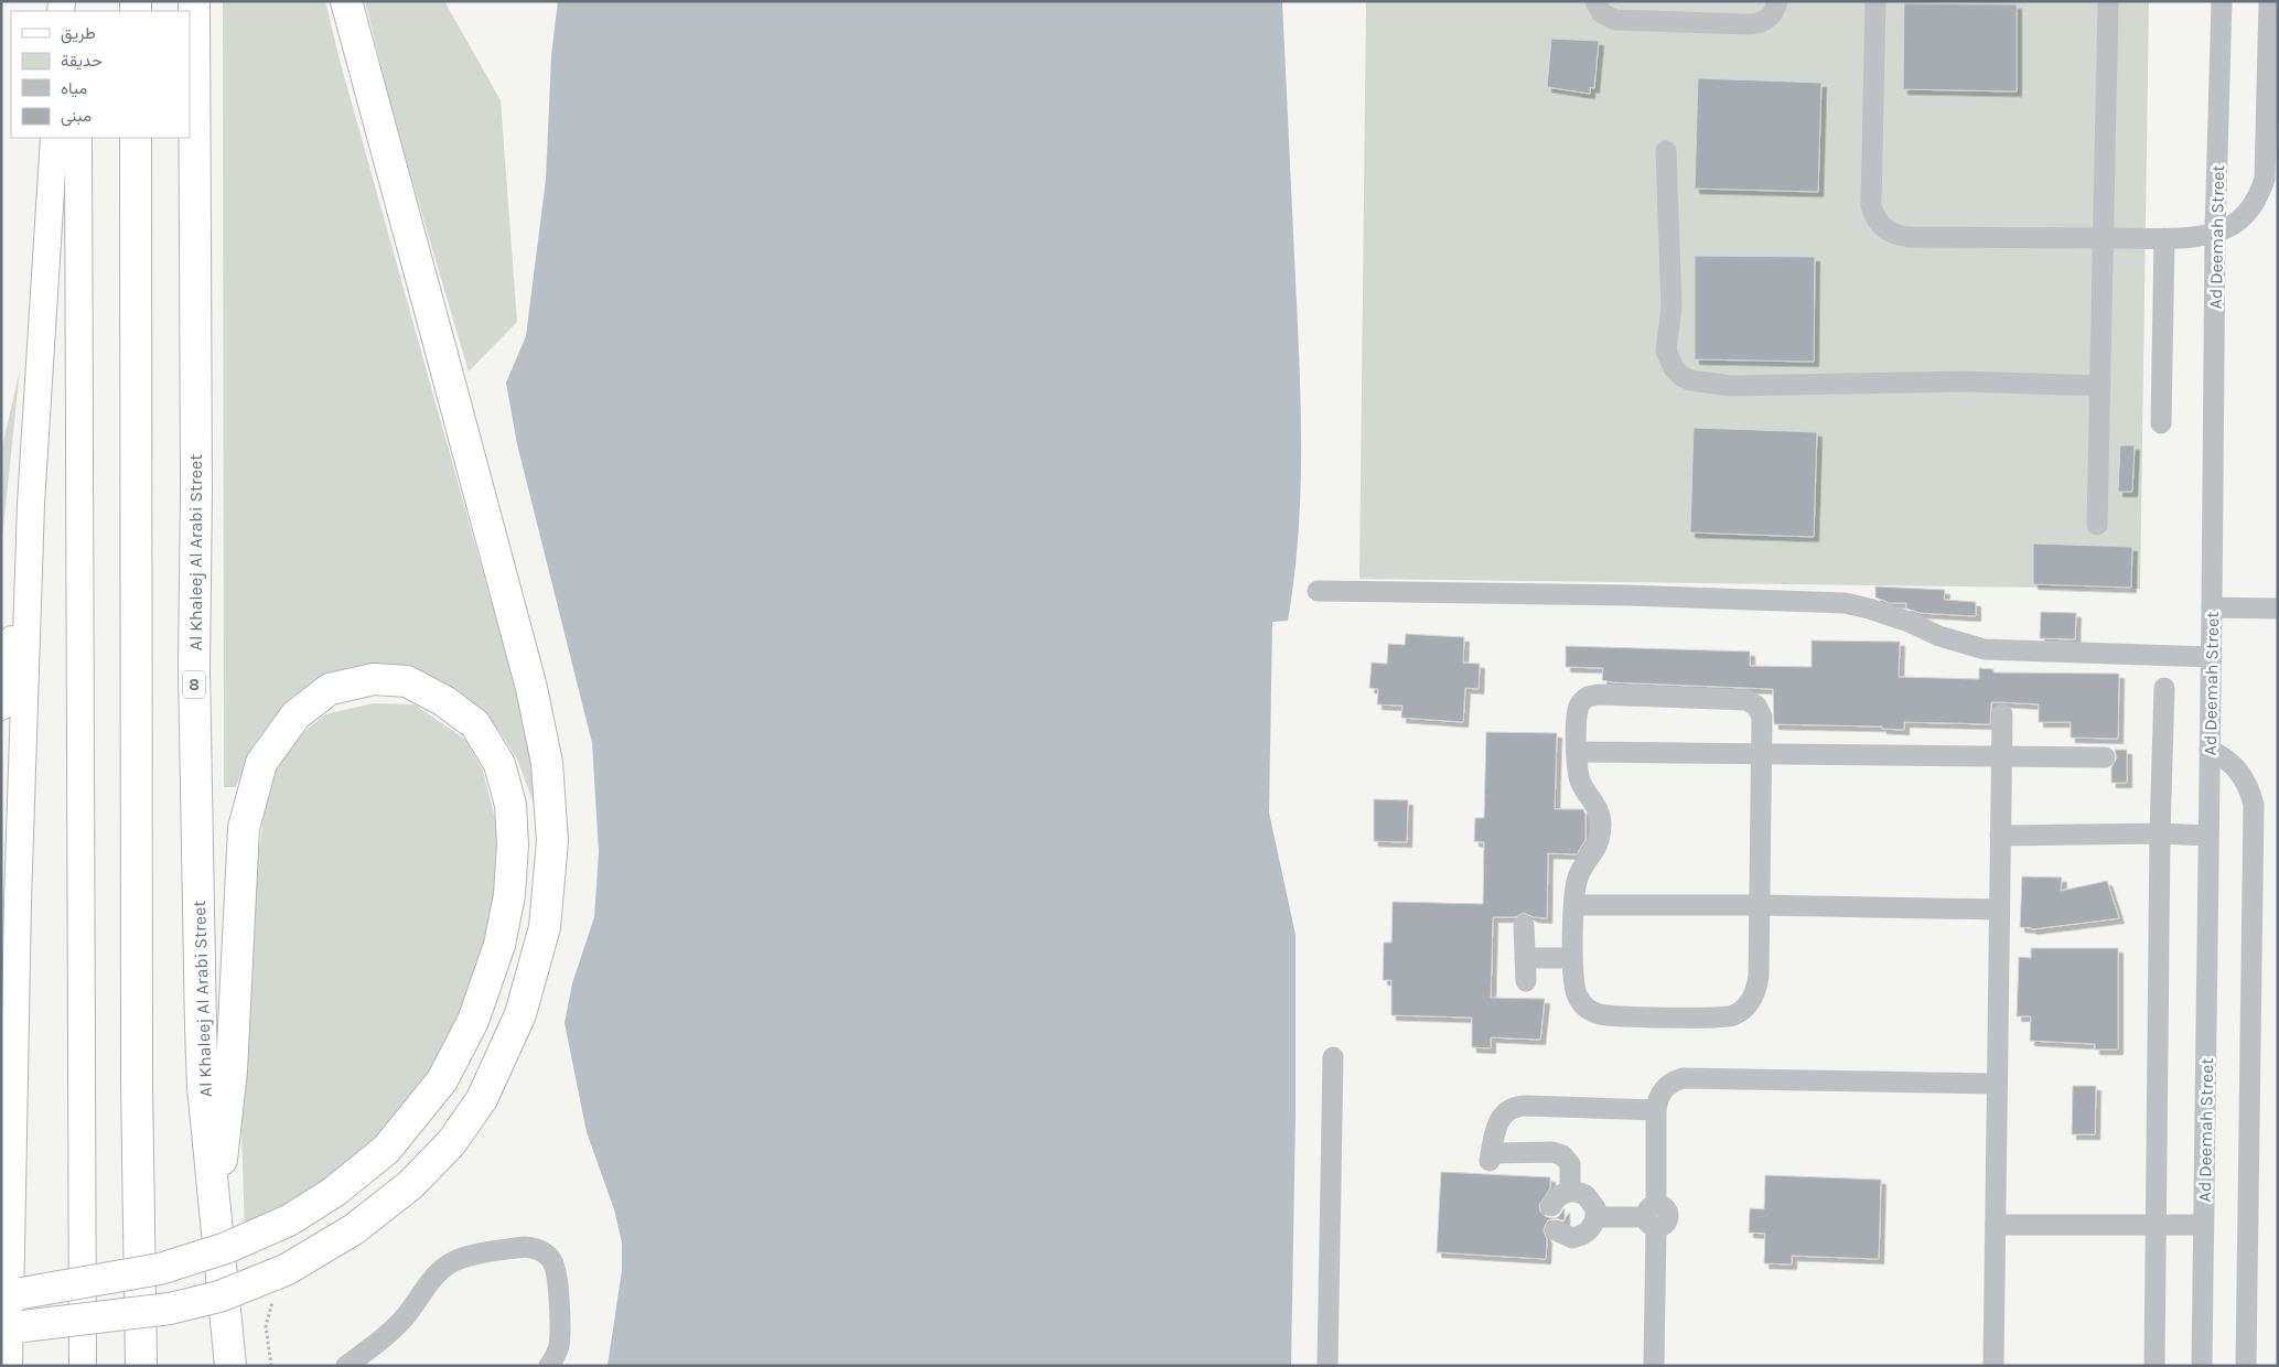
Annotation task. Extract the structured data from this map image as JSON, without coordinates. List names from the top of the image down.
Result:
{
  "streets": {
    "highway": ["Al Khaleej Al Arabi Street", "8"],
    "street": ["Ad Deemah Street"]
  },
  "legend": [
    "طريق",
    "حديقة",
    "مياه",
    "مبنى"
  ]
}
